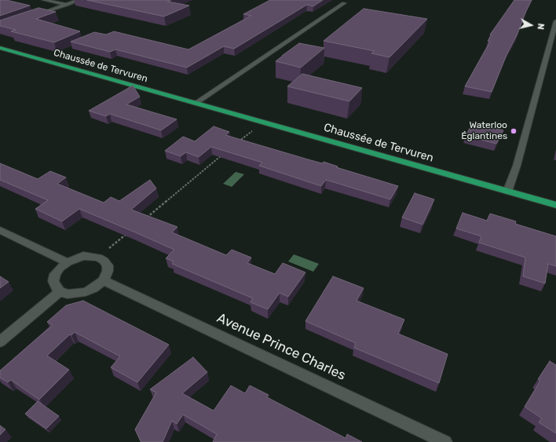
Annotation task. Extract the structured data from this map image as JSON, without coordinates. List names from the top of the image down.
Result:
{
  "streets": {
    "main road": ["Chaussée de Tervuren"],
    "street": ["Avenue Prince Charles"]
  },
  "places": ["Waterloo Églantines"],
  "north": "right"
}
